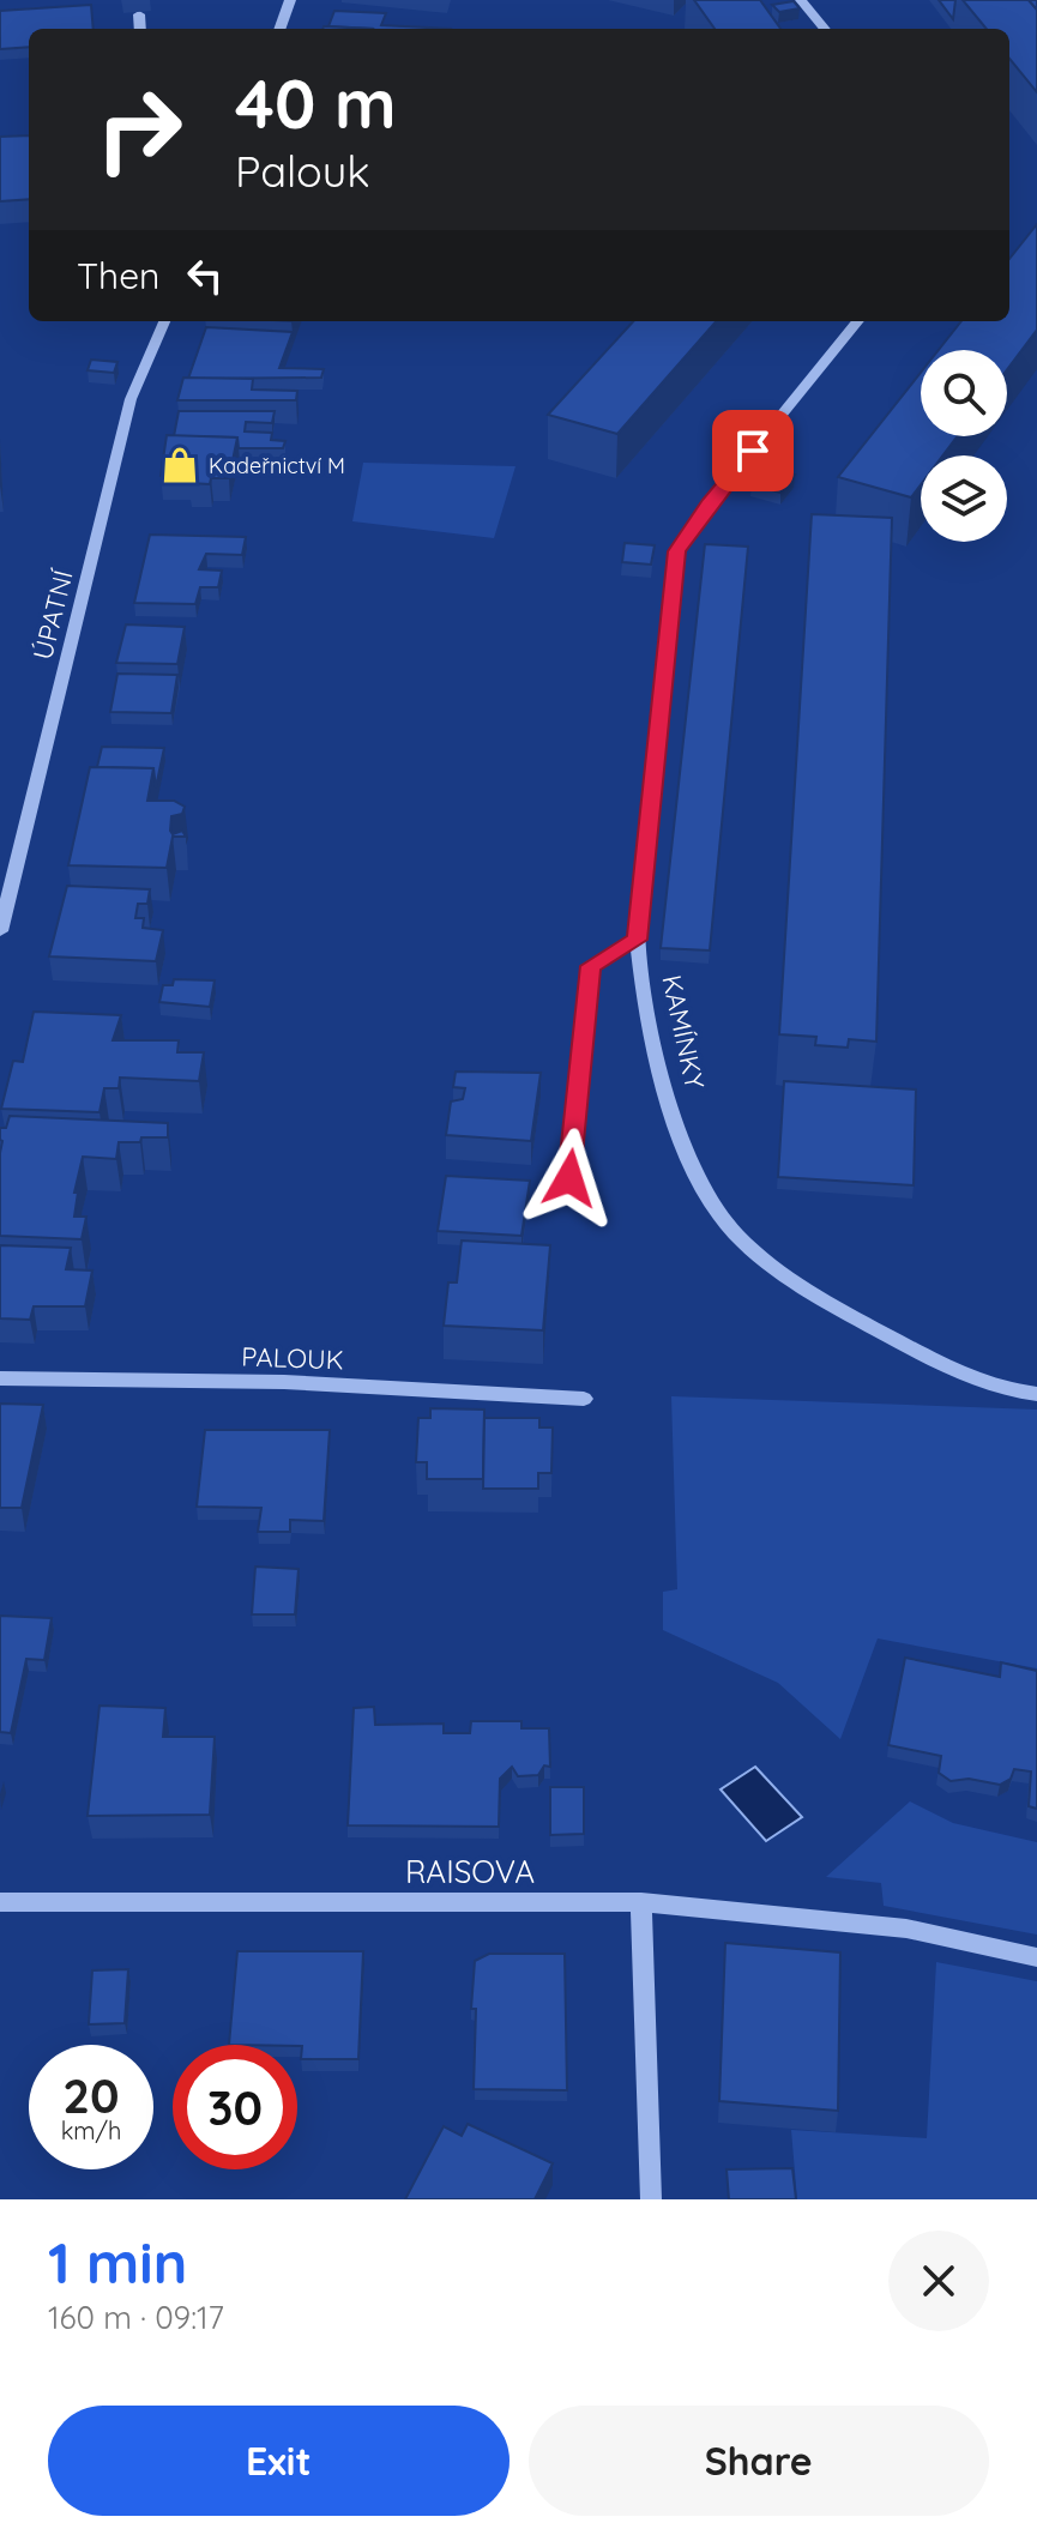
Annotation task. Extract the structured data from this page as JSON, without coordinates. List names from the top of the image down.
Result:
{
  "streets": {
    "street": [
      "ÚPATNÍ",
      "KAMÍNKY",
      "PALOUK",
      "RAISOVA"
    ]
  },
  "places": {
    "shop": ["Kadeřnictví M"]
  },
  "page": {
    "turn": ["40 m", "Palouk"],
    "then": "Then",
    "speed": "20 km/h",
    "limit": "30",
    "heading": ["1 min", "160 m · 09:17"],
    "buttons": ["Exit", "Share"]
  }
}
